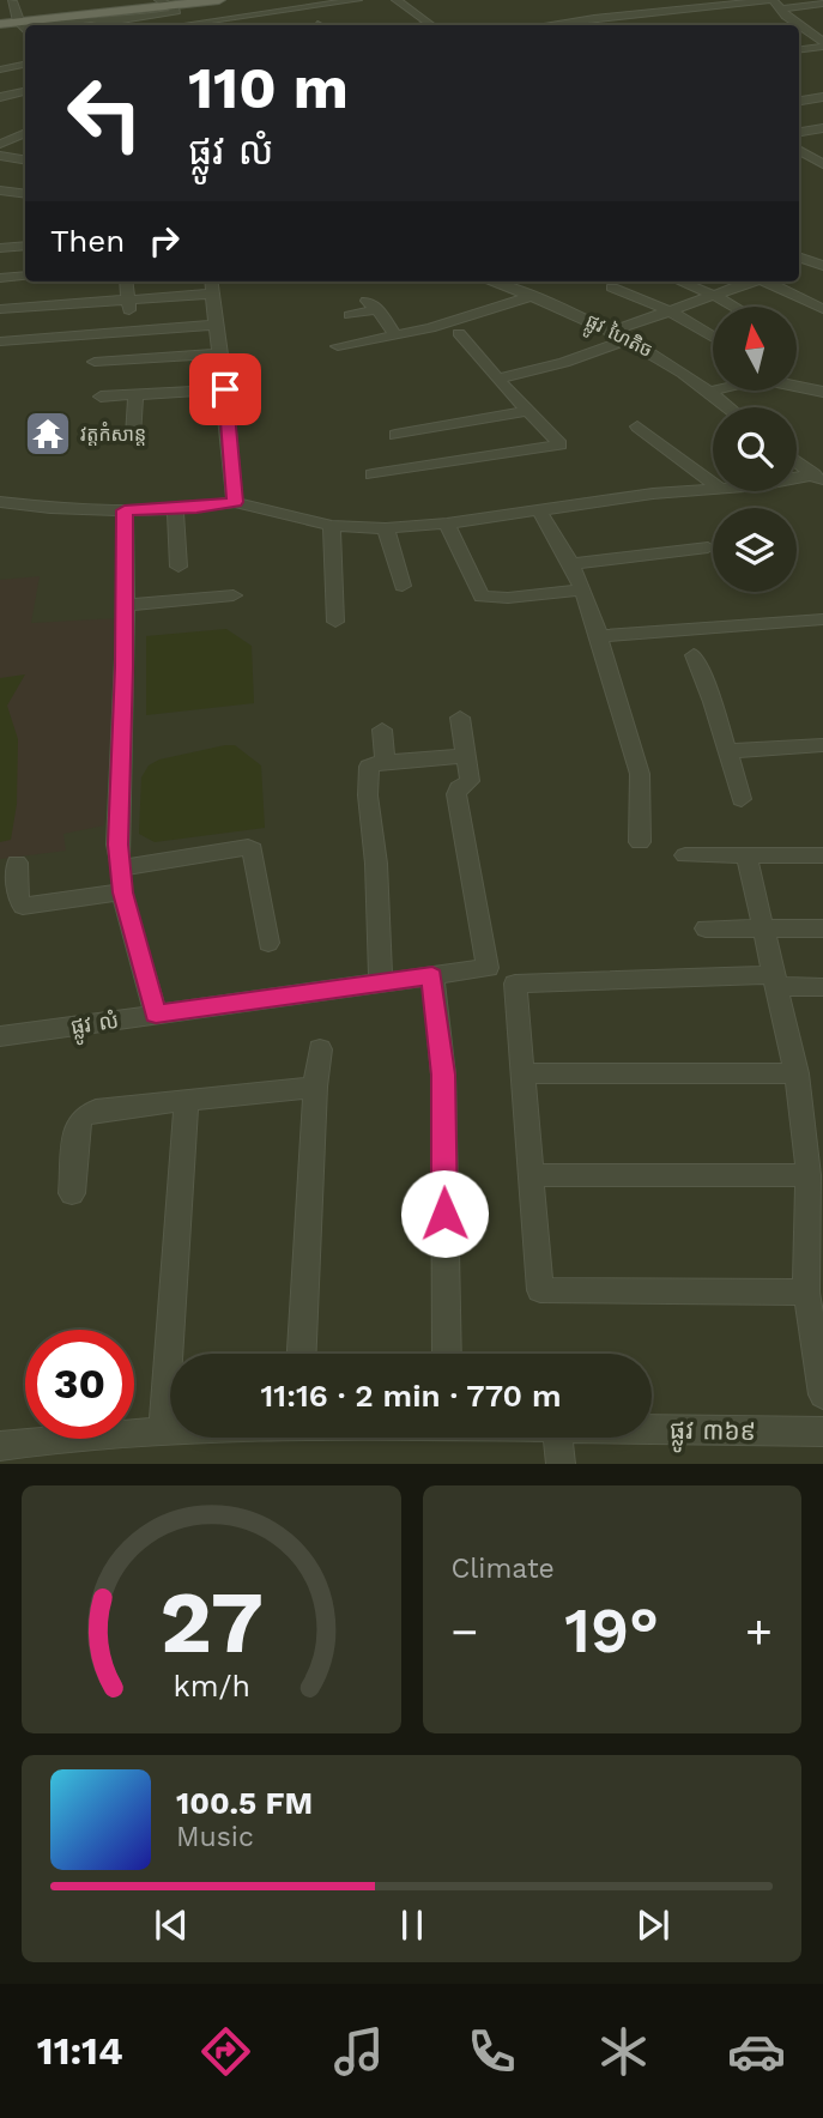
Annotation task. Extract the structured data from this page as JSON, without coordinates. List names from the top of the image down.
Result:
{
  "streets": {
    "street": ["ផ្លូវ ហៃតិច", "ផ្លូវ លំ", "ផ្លូវ ៣៦៩"]
  },
  "places": {
    "temple": ["វត្តកំសាន្ត"]
  },
  "north": "top",
  "page": {
    "turn": ["110 m", "ផ្លូវ លំ"],
    "then": "Then",
    "limit": "30",
    "trip": "11:16 · 2 min · 770 m",
    "tile": "Climate",
    "heat": ["−", "19°", "+"],
    "song": ["100.5 FM", "Music"],
    "tabs": "11:14",
    "gauge": ["27", "km/h"]
  }
}
